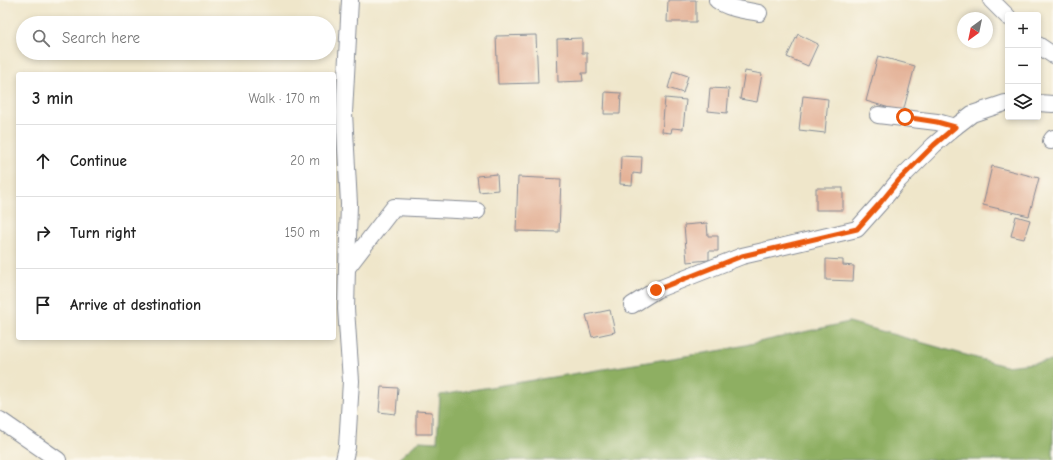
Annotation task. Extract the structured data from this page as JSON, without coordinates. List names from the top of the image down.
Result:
{
  "north": "bottom left",
  "page": {
    "map_buttons": ["+", "−"],
    "search": "Search here",
    "heading": ["3 min", "Walk · 170 m"],
    "list": [
      ["Continue", "20 m"],
      ["Turn right", "150 m"],
      "Arrive at destination"
    ]
  }
}
